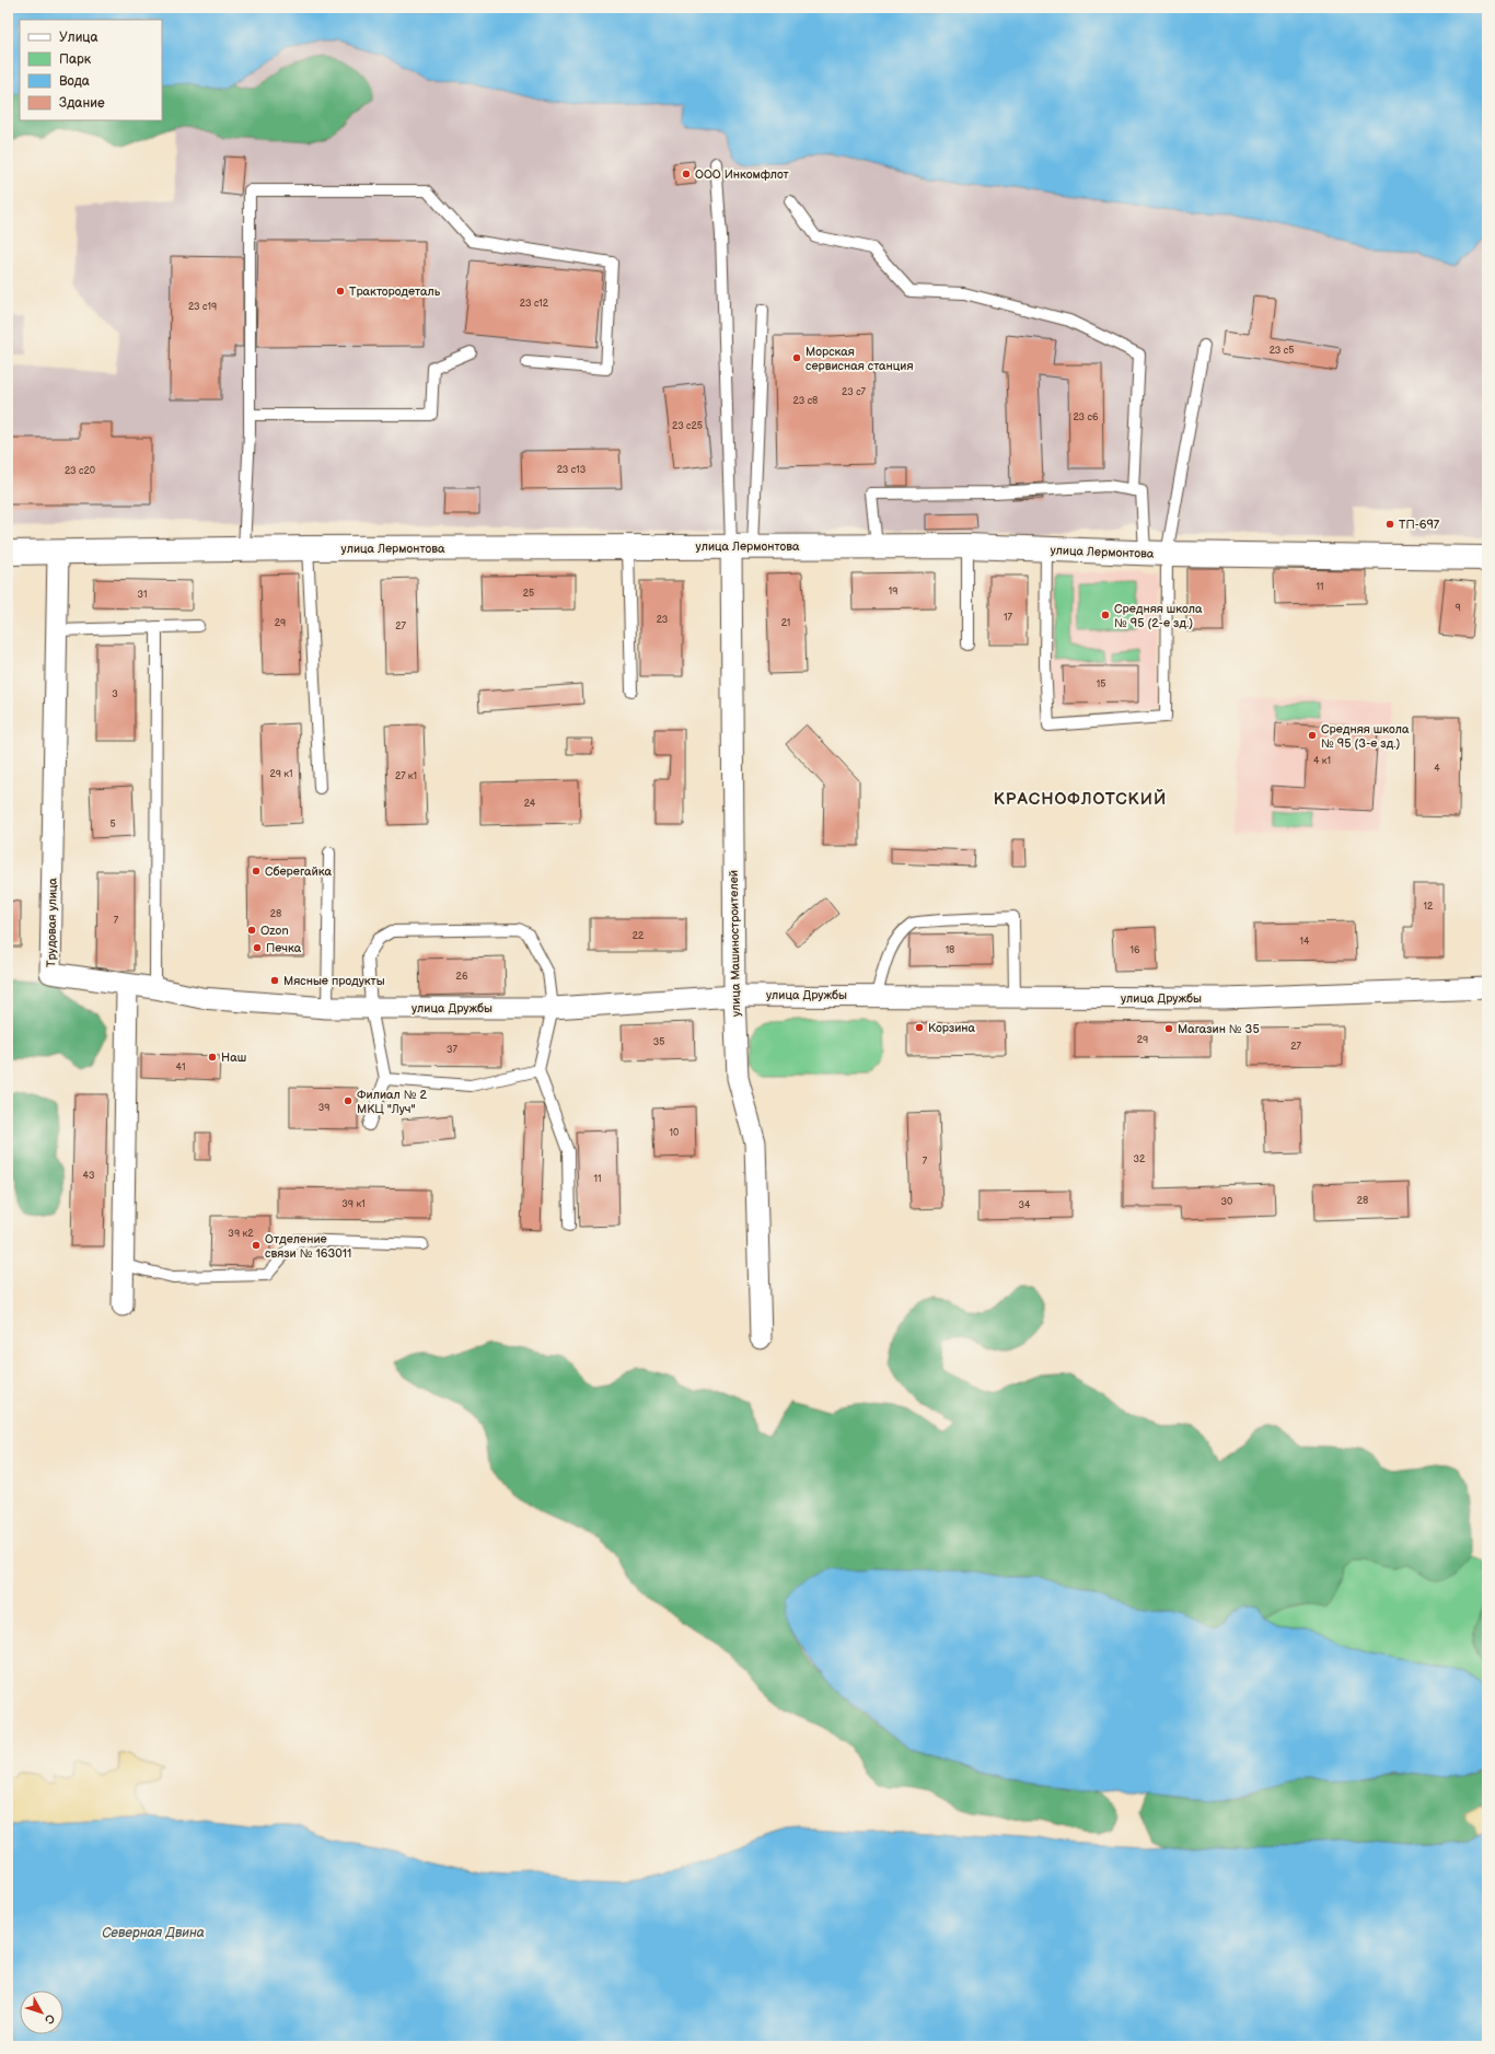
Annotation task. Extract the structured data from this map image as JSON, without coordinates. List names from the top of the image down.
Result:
{
  "streets": {
    "street": [
      "улица Лермонтова",
      "Трудовая улица",
      "улица Машиностроителей",
      "улица Дружбы"
    ]
  },
  "crossings": [
    ["улица Лермонтова", "Трудовая улица"],
    ["улица Лермонтова", "улица Машиностроителей"],
    ["Трудовая улица", "улица Дружбы"],
    ["улица Машиностроителей", "улица Дружбы"]
  ],
  "districts": ["КРАСНОФЛОТСКИЙ"],
  "water": ["Северная Двина"],
  "places": [
    "ООО Инкомфлот",
    "Трактородеталь",
    "Морская сервисная станция",
    "ТП-697",
    "Средняя школа № 95 (2-е зд.)",
    "Средняя школа № 95 (3-е зд.)",
    "Сберегайка",
    "Ozon",
    "Печка",
    "Мясные продукты",
    "Корзина",
    "Магазин № 35",
    "Наш",
    "Филиал № 2 МКЦ \"Луч\"",
    "Отделение связи № 163011"
  ],
  "house_numbers": [
    "23 с12",
    "23 с19",
    "23 с5",
    "23 с7",
    "23 с8",
    "23 с6",
    "23 с25",
    "23 с13",
    "23 с20",
    "11",
    "19",
    "25",
    "31",
    "9",
    "17",
    "23",
    "29",
    "21",
    "27",
    "15",
    "3",
    "4 к1",
    "4",
    "29 к1",
    "27 к1",
    "24",
    "5",
    "12",
    "28",
    "7",
    "22",
    "14",
    "18",
    "16",
    "26",
    "29",
    "35",
    "27",
    "37",
    "41",
    "39",
    "10",
    "32",
    "7",
    "43",
    "11",
    "28",
    "30",
    "39 к1",
    "34",
    "39 к2"
  ],
  "legend": [
    "Улица",
    "Парк",
    "Вода",
    "Здание"
  ],
  "north": "bottom right"
}
